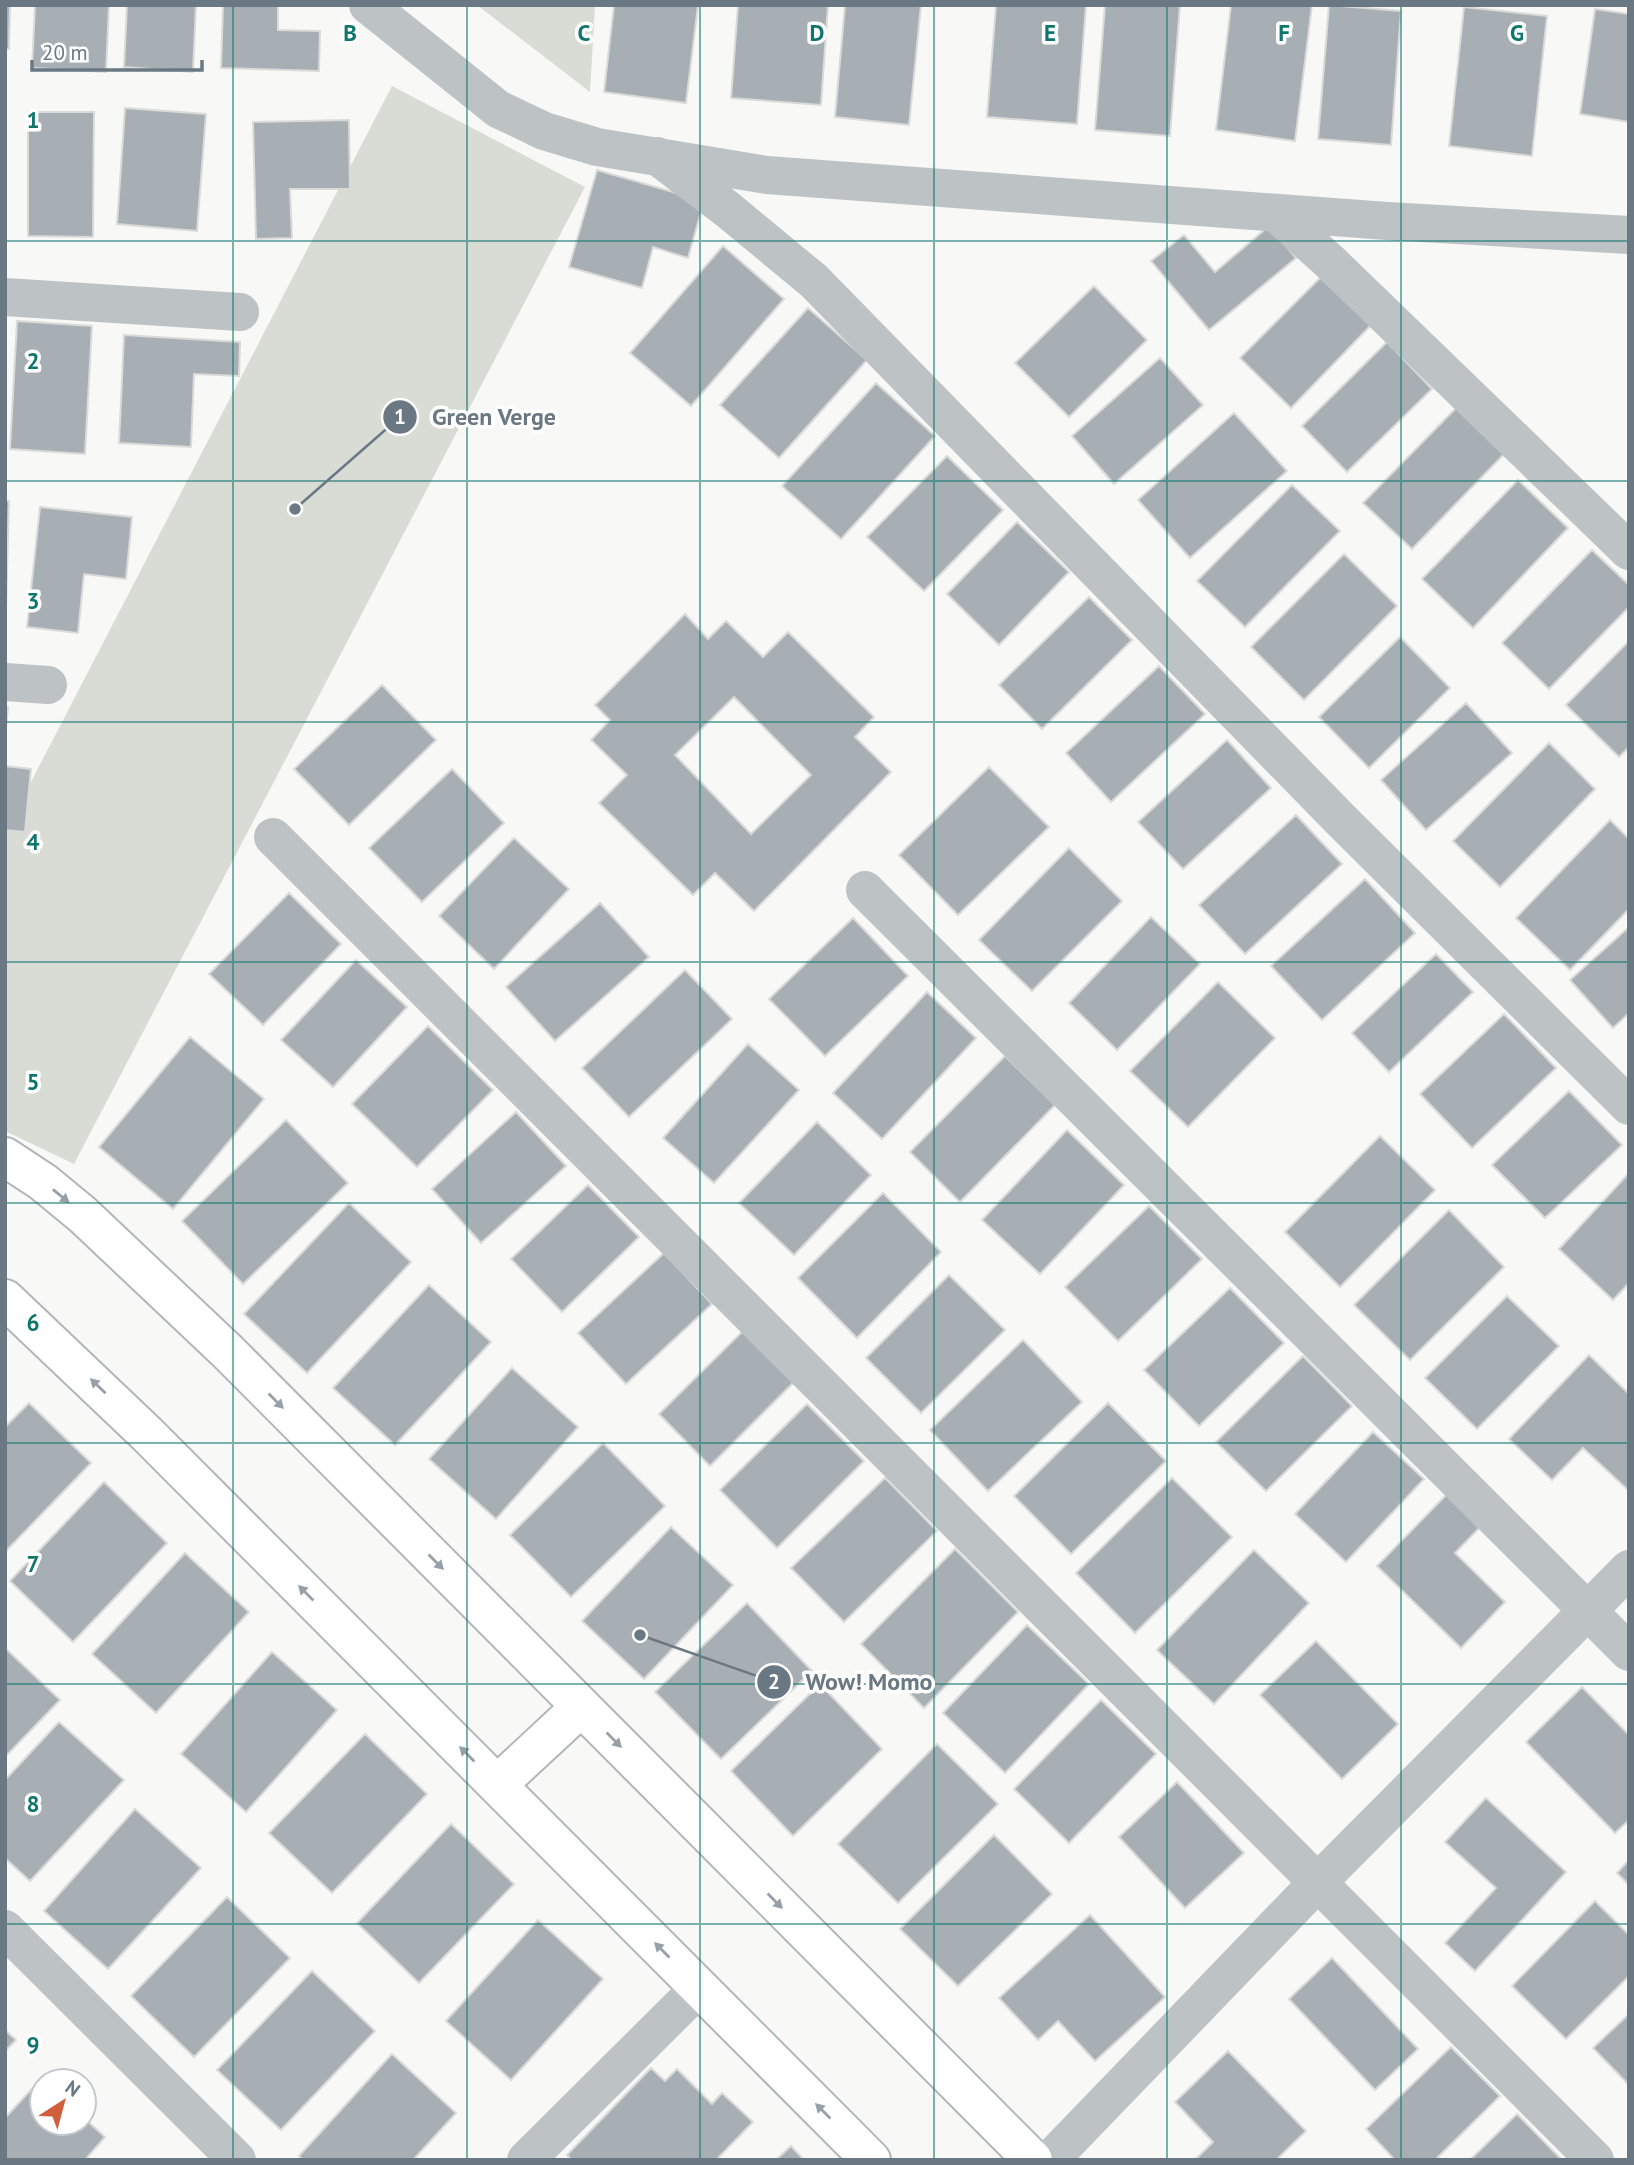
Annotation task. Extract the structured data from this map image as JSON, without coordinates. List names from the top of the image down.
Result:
{
  "places": ["Green Verge", "Wow! Momo"],
  "scale_bar": "20 m",
  "north": "top right",
  "grid": {
    "columns": [
      "B",
      "C",
      "D",
      "E",
      "F",
      "G"
    ],
    "rows": [
      "1",
      "2",
      "3",
      "4",
      "5",
      "6",
      "7",
      "8",
      "9"
    ]
  }
}
